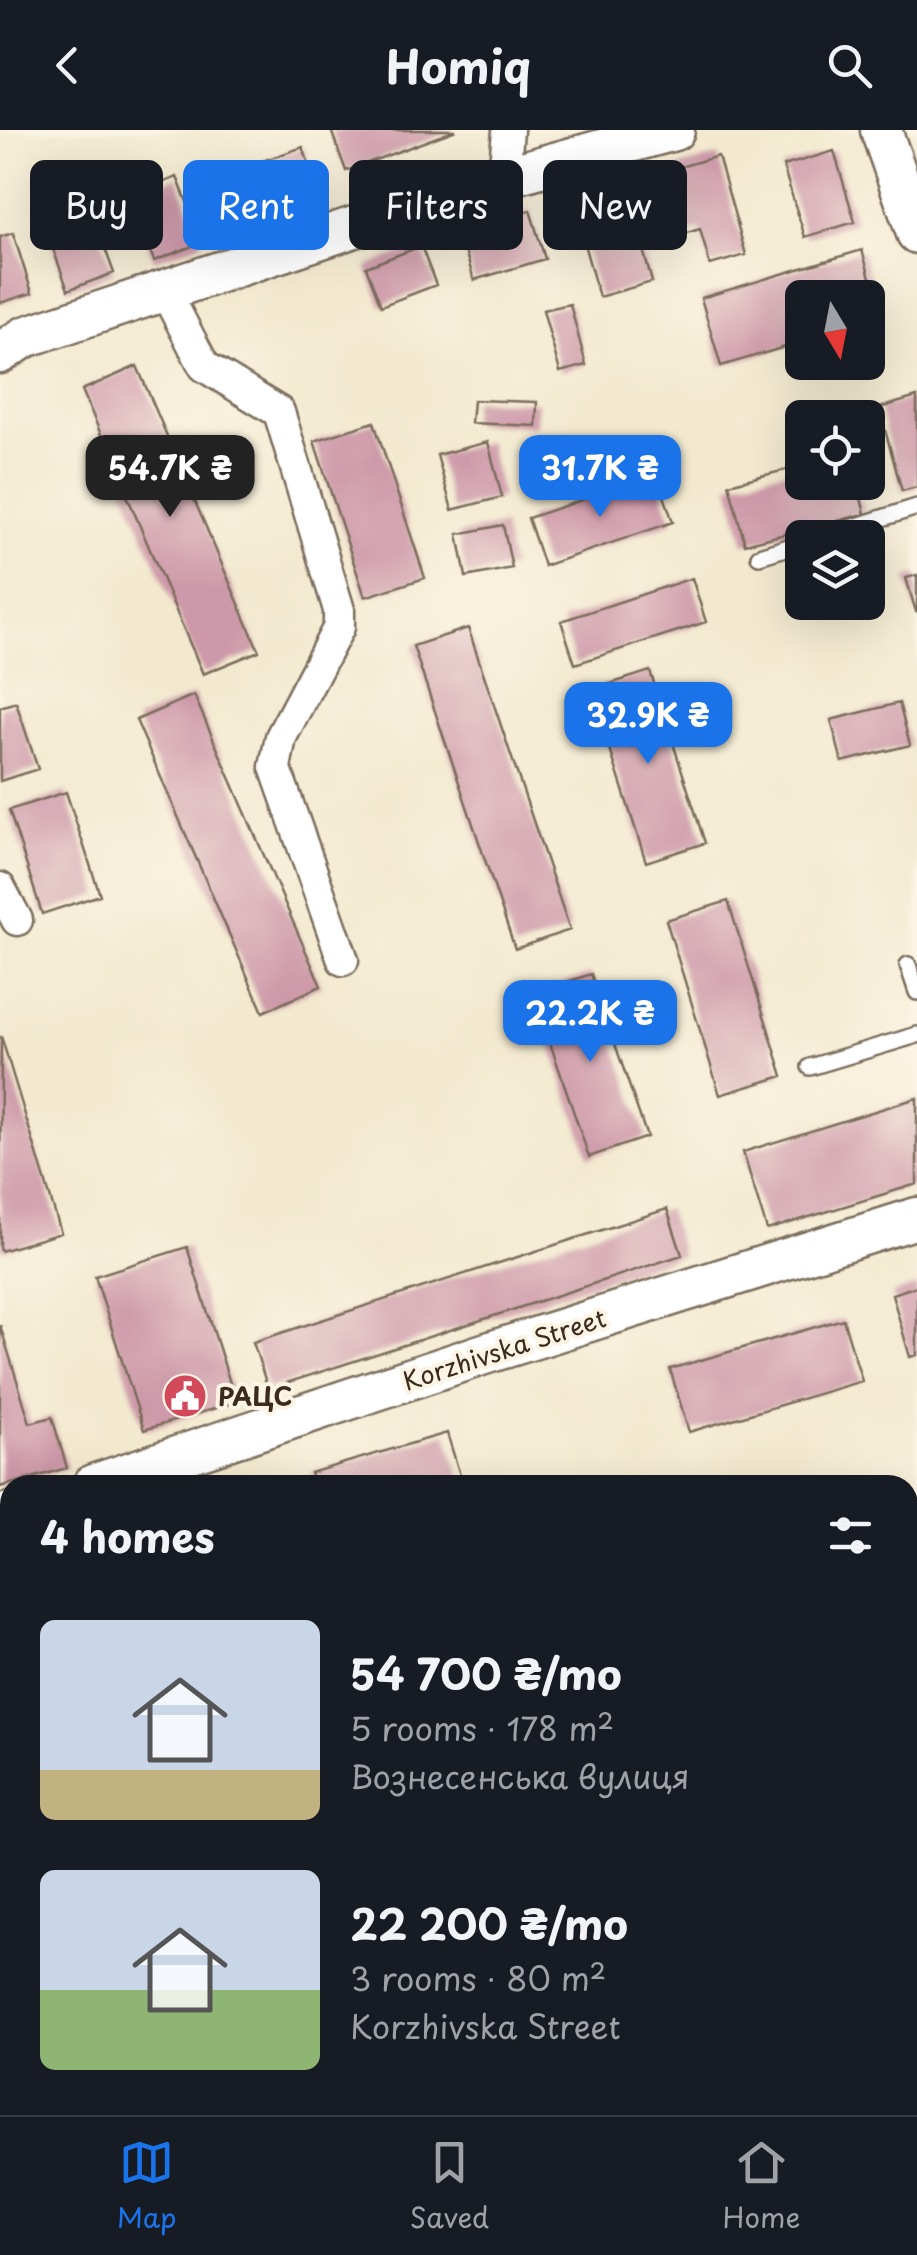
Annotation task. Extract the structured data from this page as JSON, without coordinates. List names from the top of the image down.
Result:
{
  "streets": {
    "street": ["Korzhivska Street"]
  },
  "places": {
    "public building": ["РАЦС"]
  },
  "north": "bottom",
  "page": {
    "header": "Homiq",
    "chip": [
      "Buy",
      "Rent",
      "Filters",
      "New"
    ],
    "price": [
      "54.7K ₴",
      "31.7K ₴",
      "32.9K ₴",
      "22.2K ₴"
    ],
    "heading": "4 homes",
    "list": [
      {
        "name": "54 700 ₴/mo",
        "note": "5 rooms · 178 m² · Вознесенська вулиця"
      },
      {
        "name": "22 200 ₴/mo",
        "note": "3 rooms · 80 m² · Korzhivska Street"
      }
    ],
    "tabs": ["Map", "Saved", "Home"]
  }
}
